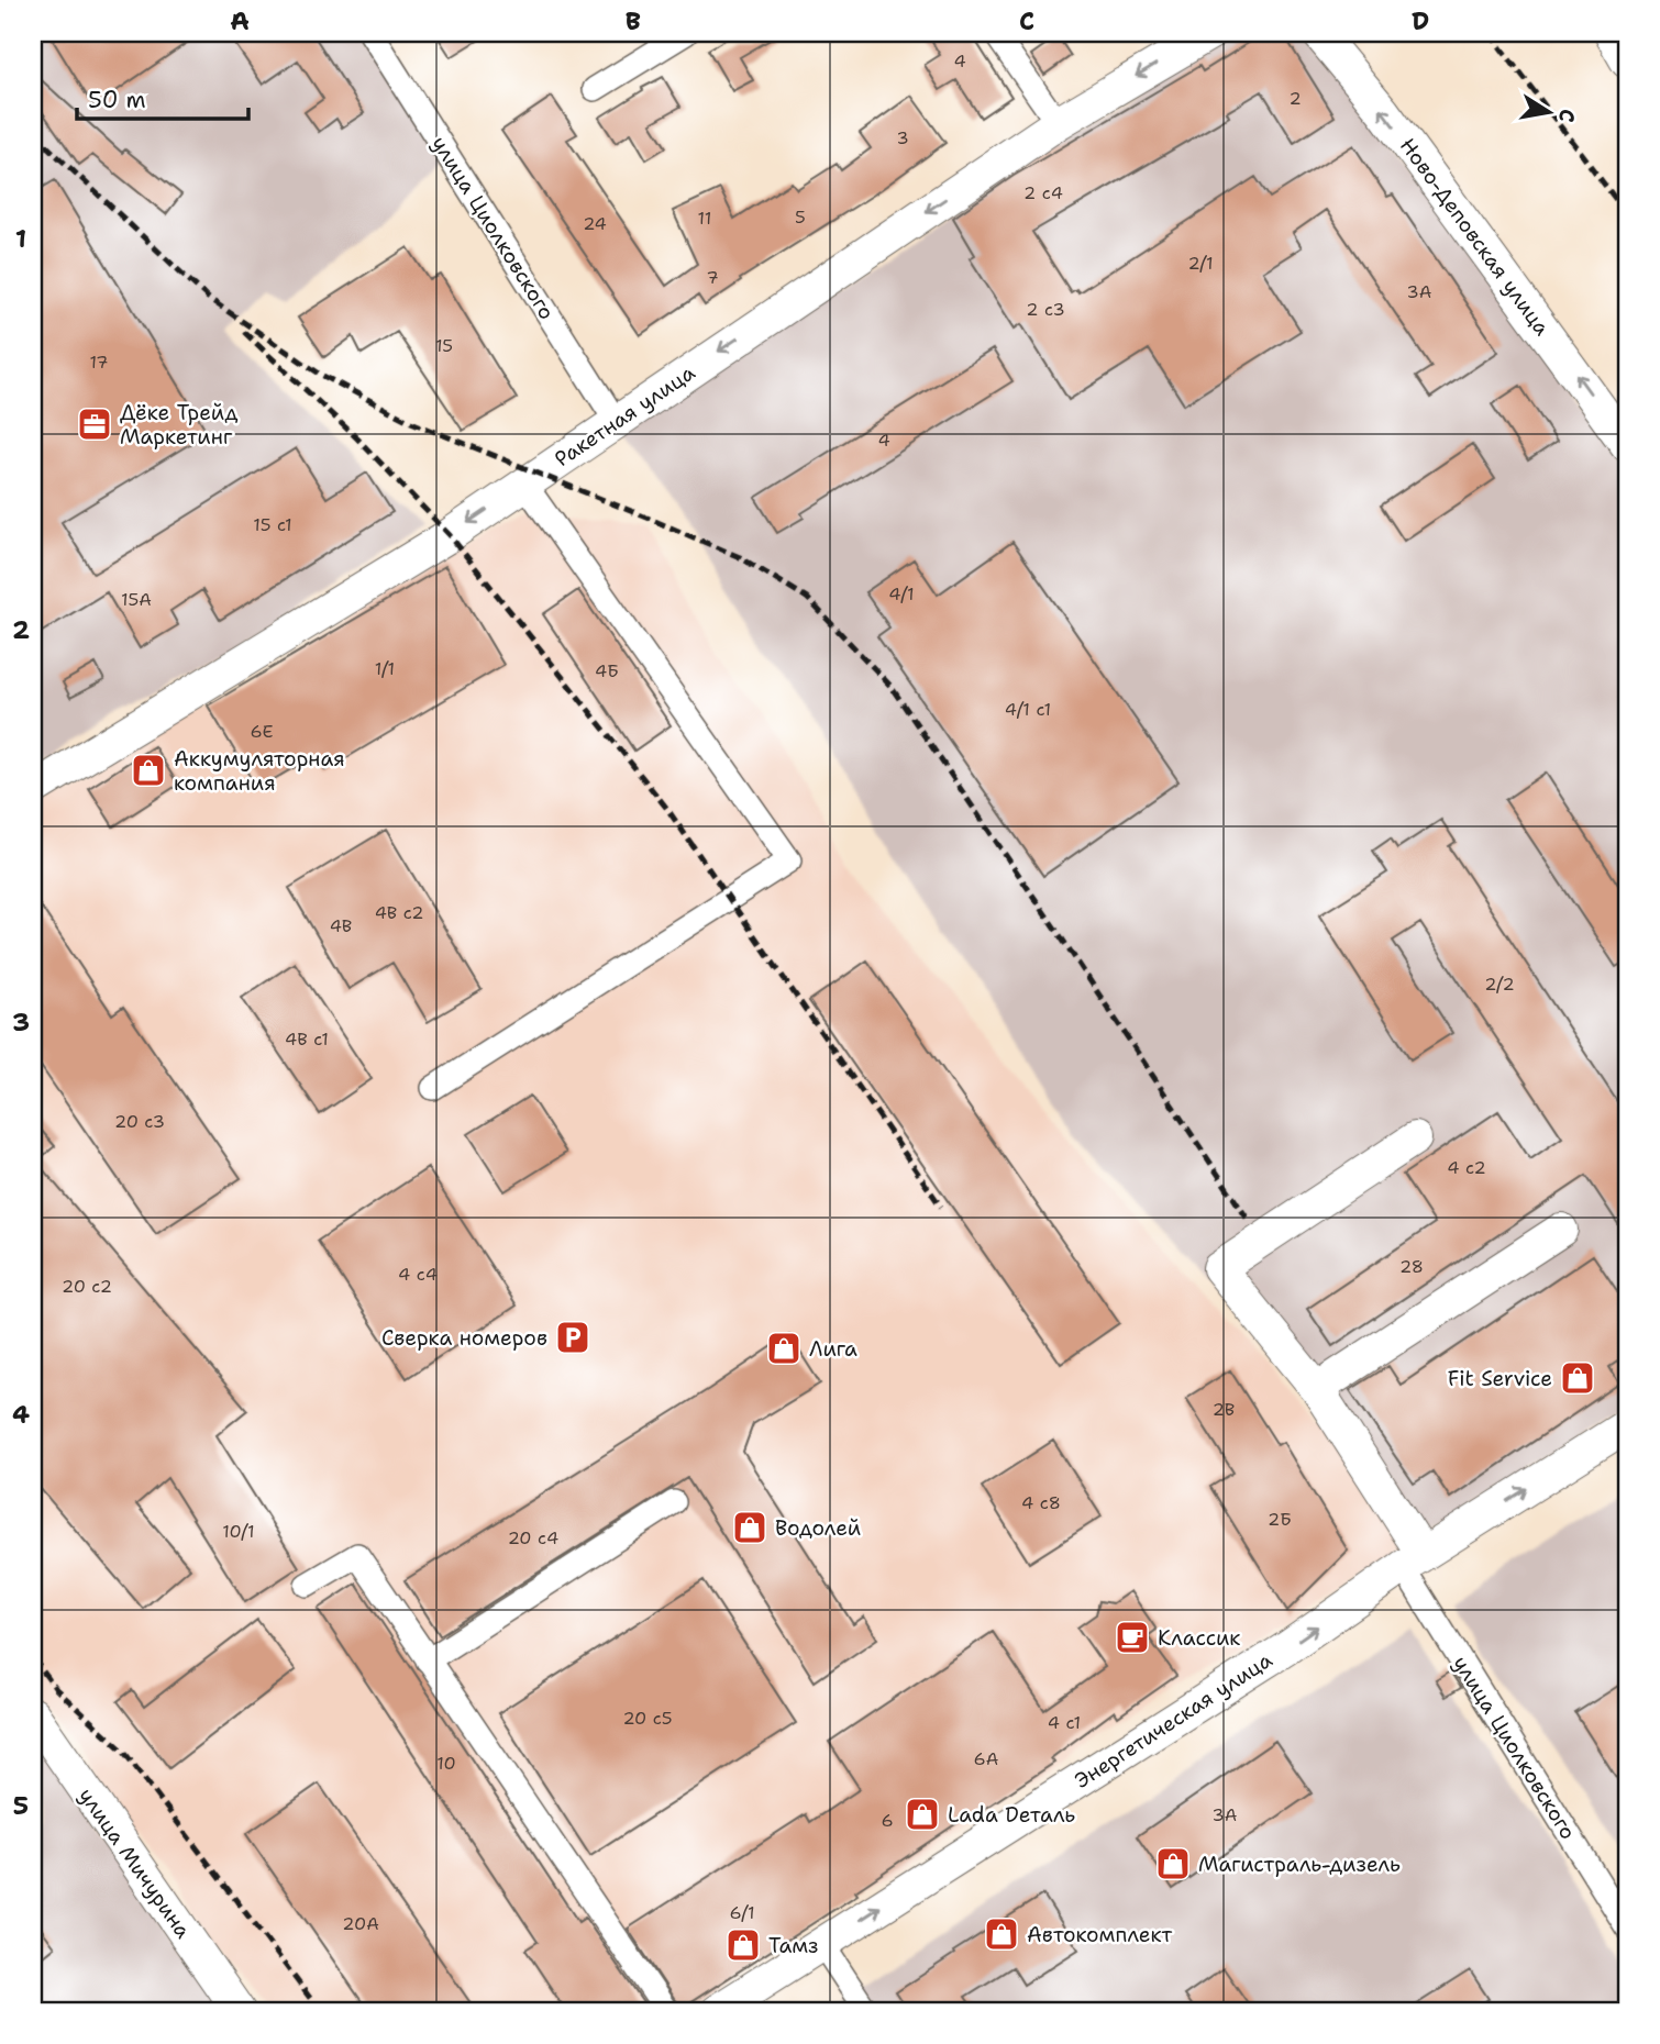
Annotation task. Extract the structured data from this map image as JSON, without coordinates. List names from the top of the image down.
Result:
{
  "streets": {
    "street": [
      "улица Циолковского",
      "Ново-Деповская улица",
      "Ракетная улица",
      "Энергетическая улица",
      "улица Мичурина"
    ]
  },
  "crossings": [
    ["улица Циолковского", "Ракетная улица"],
    ["улица Циолковского", "Энергетическая улица"]
  ],
  "one_way": ["Ново-Деповская улица", "Ракетная улица", "Энергетическая улица"],
  "places": {
    "office": ["Дёке Трейд Маркетинг"],
    "shop": [
      "Аккумуляторная компания",
      "Лига",
      "Fit Service",
      "Водолей",
      "Lada Dеталь",
      "Магистраль-дизель",
      "Автокомплект",
      "Тамз"
    ],
    "parking": ["Сверка номеров"],
    "cafe": ["Классик"]
  },
  "house_numbers": [
    "4",
    "2",
    "3",
    "2 с4",
    "5",
    "11",
    "24",
    "2/1",
    "7",
    "3А",
    "2 с3",
    "15",
    "17",
    "4",
    "15 с1",
    "4/1",
    "15А",
    "1/1",
    "4Б",
    "4/1 с1",
    "6Е",
    "4В с2",
    "4В",
    "2/2",
    "4В с1",
    "20 с3",
    "4 с2",
    "28",
    "4 с4",
    "20 с2",
    "2В",
    "4 с8",
    "2Б",
    "10/1",
    "20 с4",
    "20 с5",
    "4 с1",
    "6А",
    "10",
    "3А",
    "6",
    "6/1",
    "20А"
  ],
  "scale_bar": "50 m",
  "north": "right",
  "grid": {
    "columns": [
      "A",
      "B",
      "C",
      "D"
    ],
    "rows": [
      "1",
      "2",
      "3",
      "4",
      "5"
    ]
  }
}
